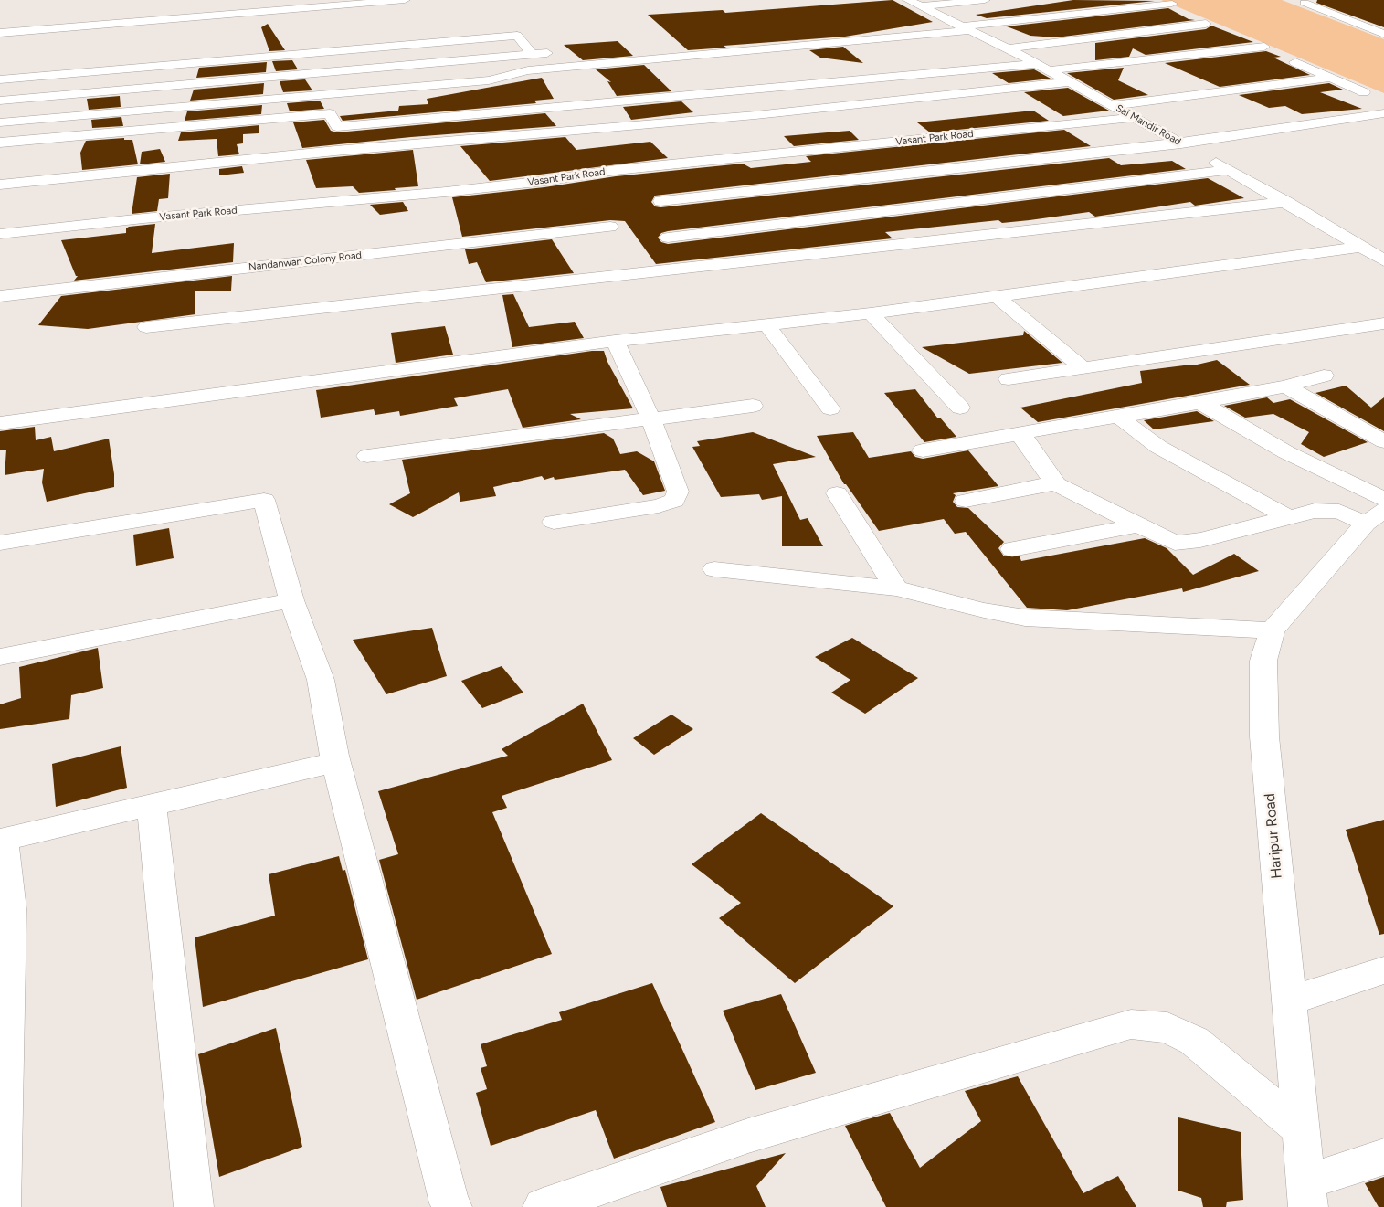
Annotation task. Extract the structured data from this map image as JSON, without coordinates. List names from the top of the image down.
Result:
{
  "streets": {
    "street": [
      "Sai Mandir Road",
      "Vasant Park Road",
      "Nandanwan Colony Road",
      "Haripur Road"
    ]
  },
  "crossings": [
    ["Sai Mandir Road", "Vasant Park Road"]
  ]
}
